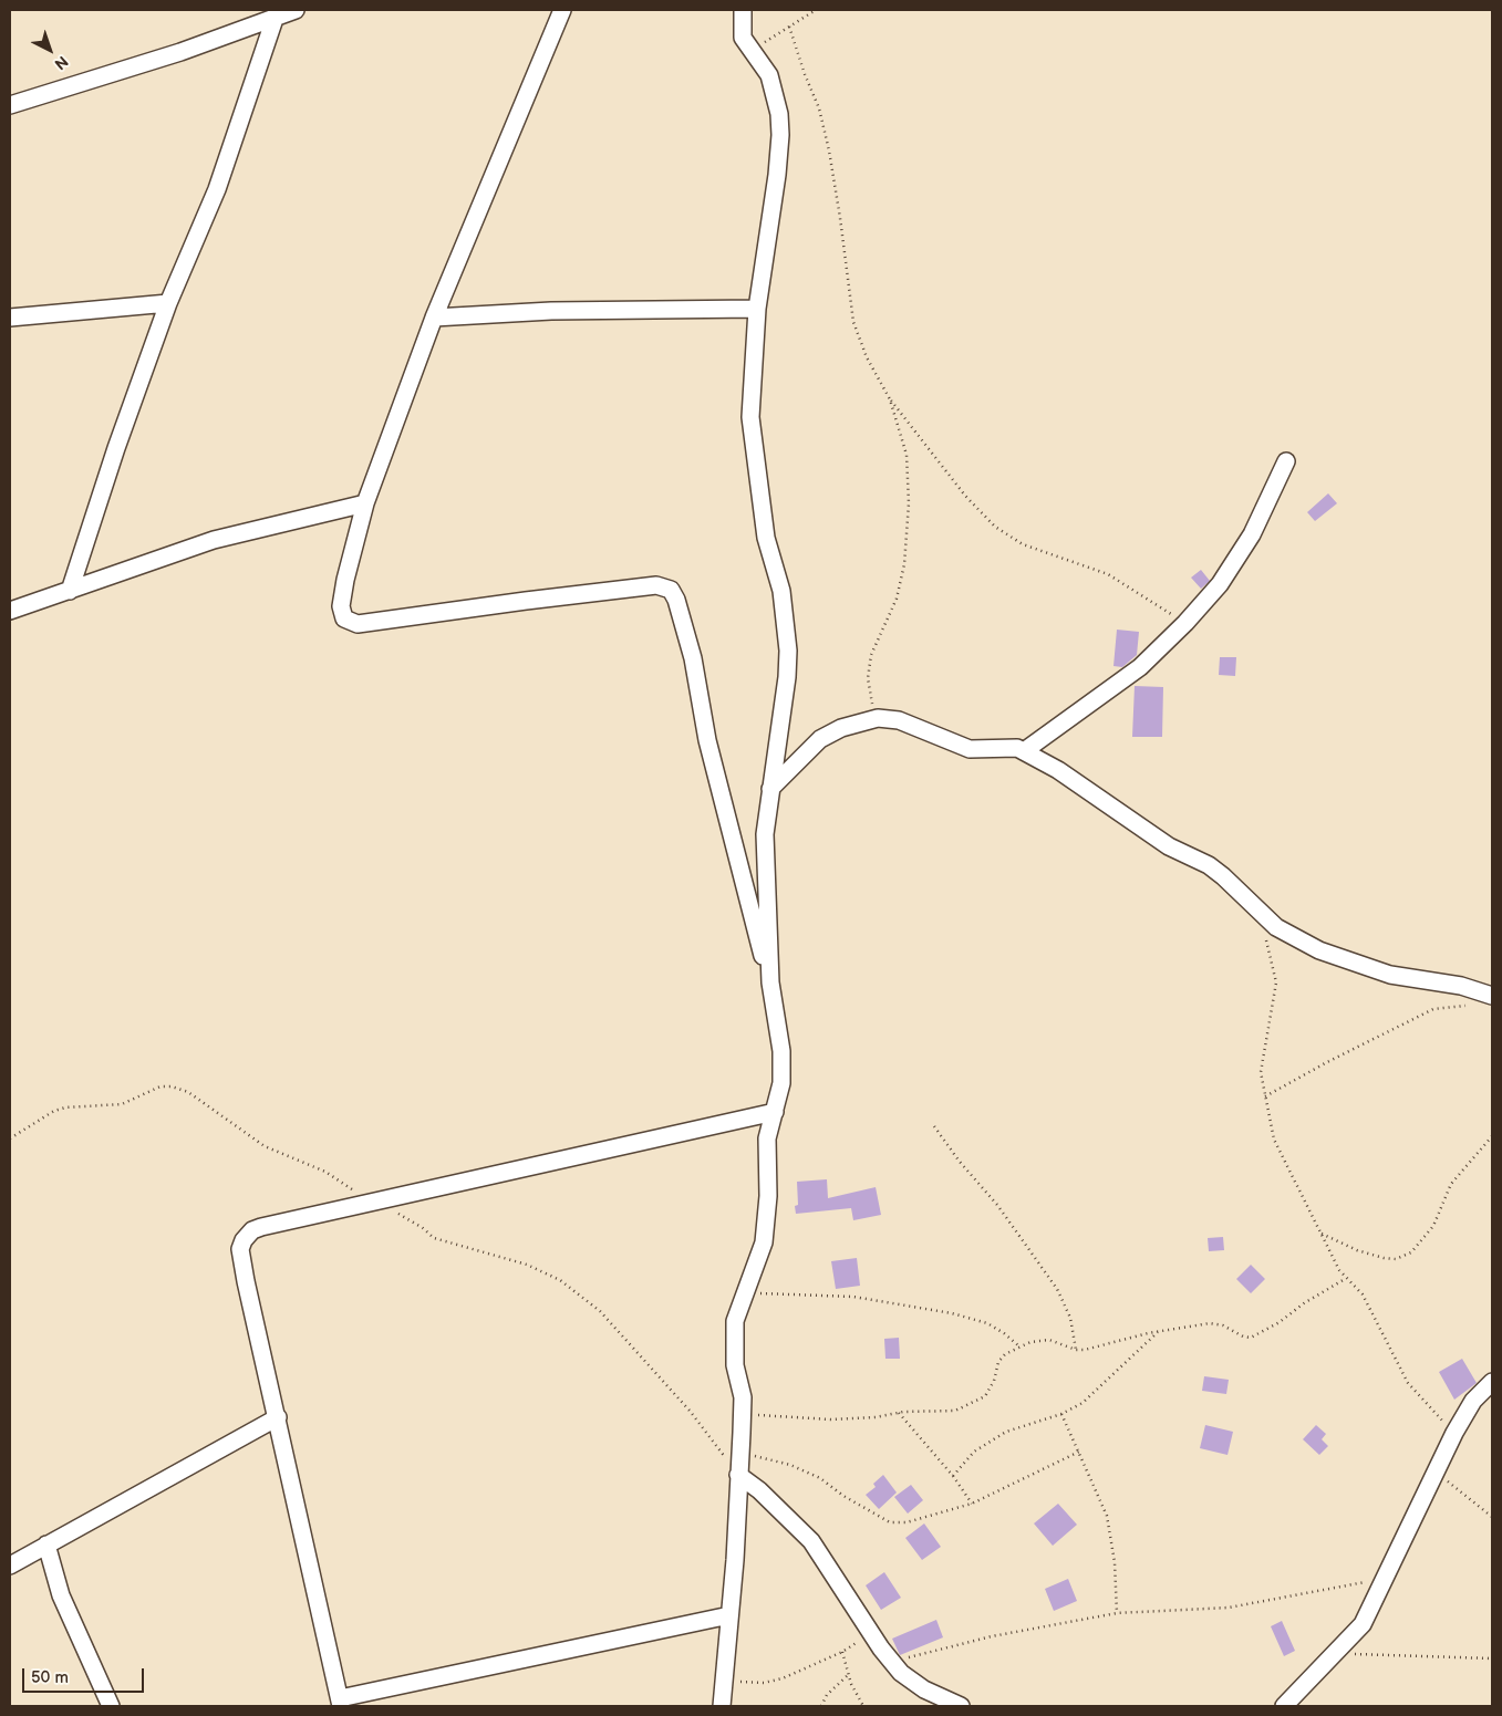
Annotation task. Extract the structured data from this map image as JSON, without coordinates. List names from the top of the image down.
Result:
{
  "scale_bar": "50 m",
  "north": "bottom right"
}
